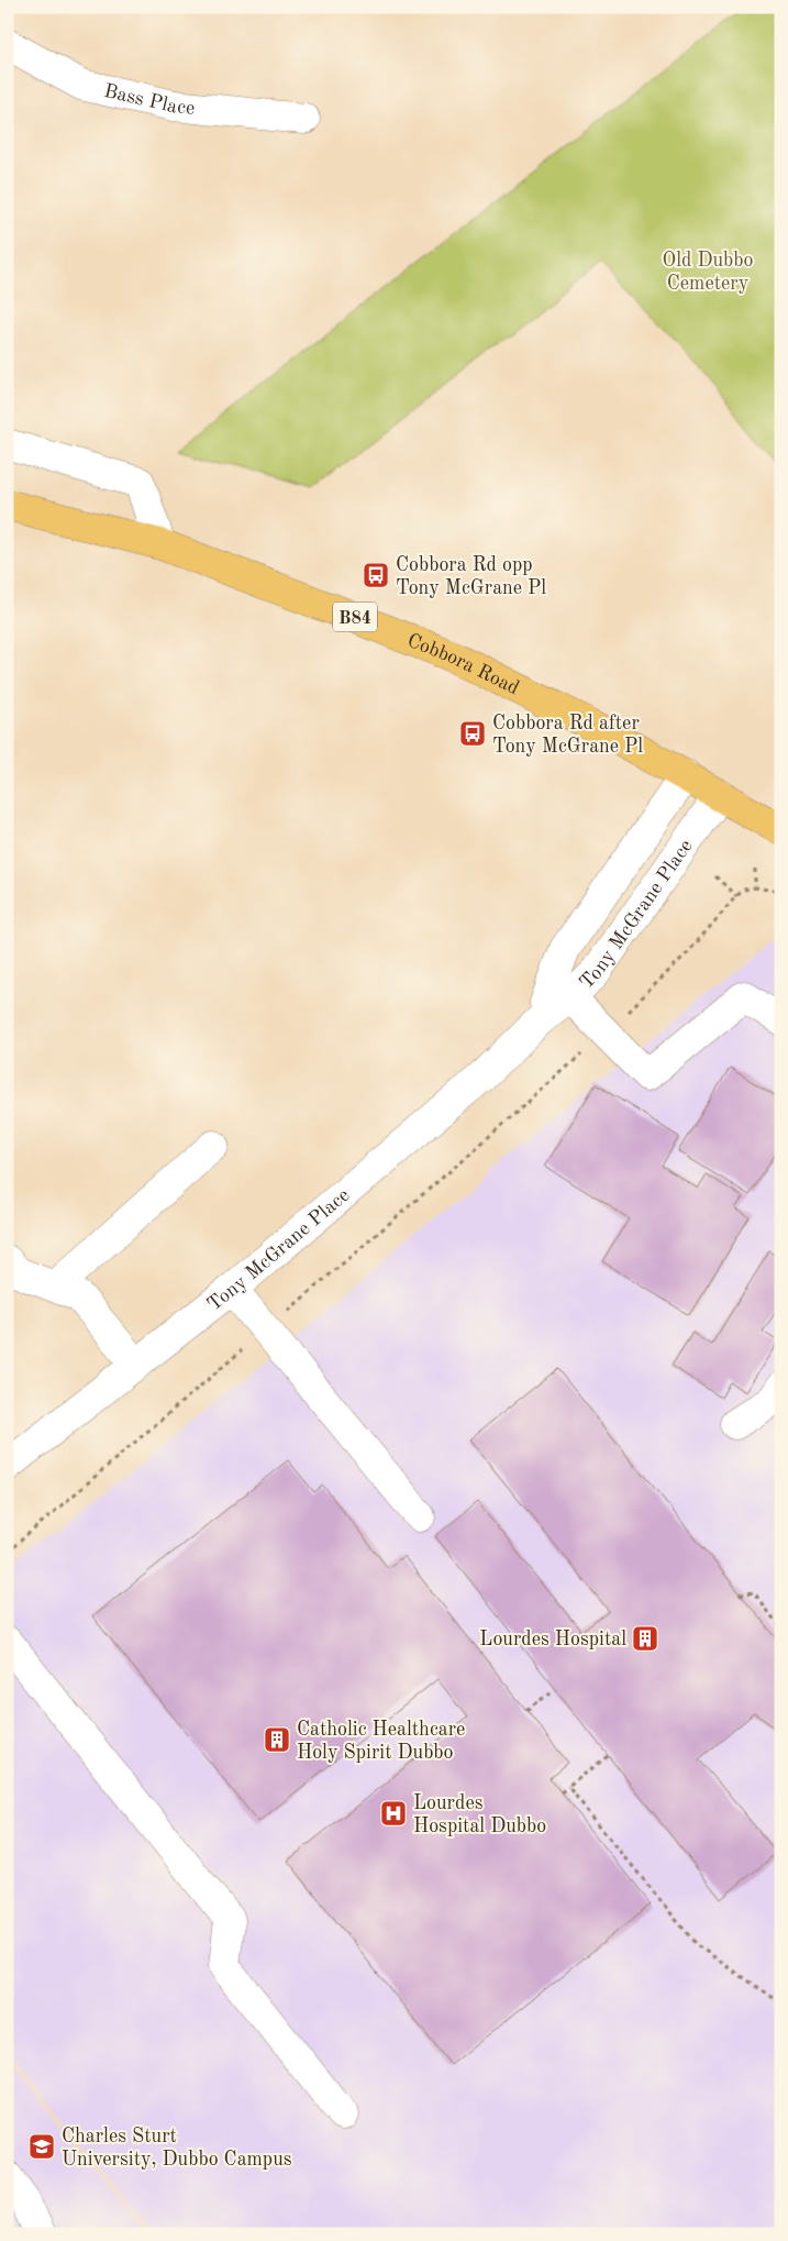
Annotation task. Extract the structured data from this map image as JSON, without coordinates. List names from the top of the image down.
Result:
{
  "streets": {
    "main road": ["B84", "Cobbora Road"],
    "street": ["Bass Place", "Tony McGrane Place"]
  },
  "crossings": [
    ["Cobbora Road", "Tony McGrane Place"]
  ],
  "parks": ["Old Dubbo Cemetery"],
  "places": {
    "bus stop": ["Cobbora Rd opp Tony McGrane Pl", "Cobbora Rd after Tony McGrane Pl"],
    "building": ["Lourdes Hospital", "Catholic Healthcare Holy Spirit Dubbo"],
    "hospital": ["Lourdes Hospital Dubbo"],
    "school or university": ["Charles Sturt University, Dubbo Campus"]
  }
}
